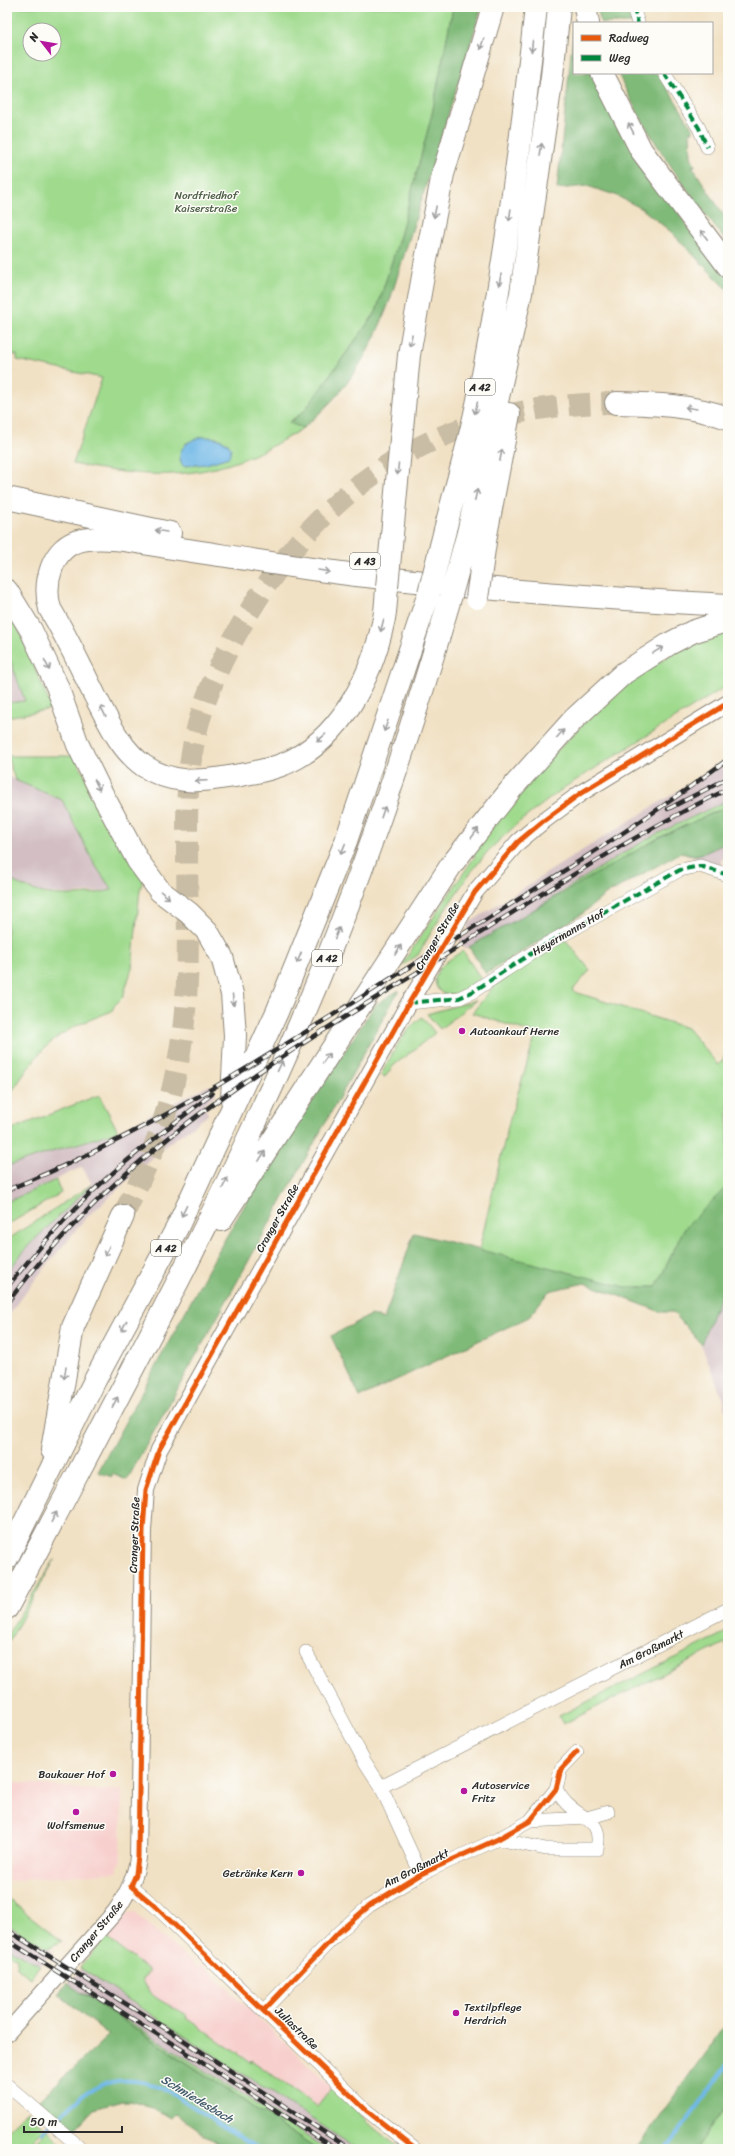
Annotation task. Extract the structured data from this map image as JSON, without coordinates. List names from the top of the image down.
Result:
{
  "streets": {
    "highway": ["A 42", "A 43"],
    "street": [
      "Heyermanns Hof",
      "Cranger Straße",
      "Am Großmarkt",
      "Juliastraße"
    ]
  },
  "crossings": [
    ["Heyermanns Hof", "Cranger Straße"],
    ["Cranger Straße", "Juliastraße"],
    ["Am Großmarkt", "Juliastraße"]
  ],
  "water": ["Schmiedesbach"],
  "parks": ["Nordfriedhof Kaiserstraße"],
  "places": [
    "Autoankauf Herne",
    "Baukauer Hof",
    "Autoservice Fritz",
    "Wolfsmenue",
    "Getränke Kern",
    "Textilpflege Herdrich"
  ],
  "legend": ["Radweg", "Weg"],
  "scale_bar": "50 m",
  "north": "top left"
}
